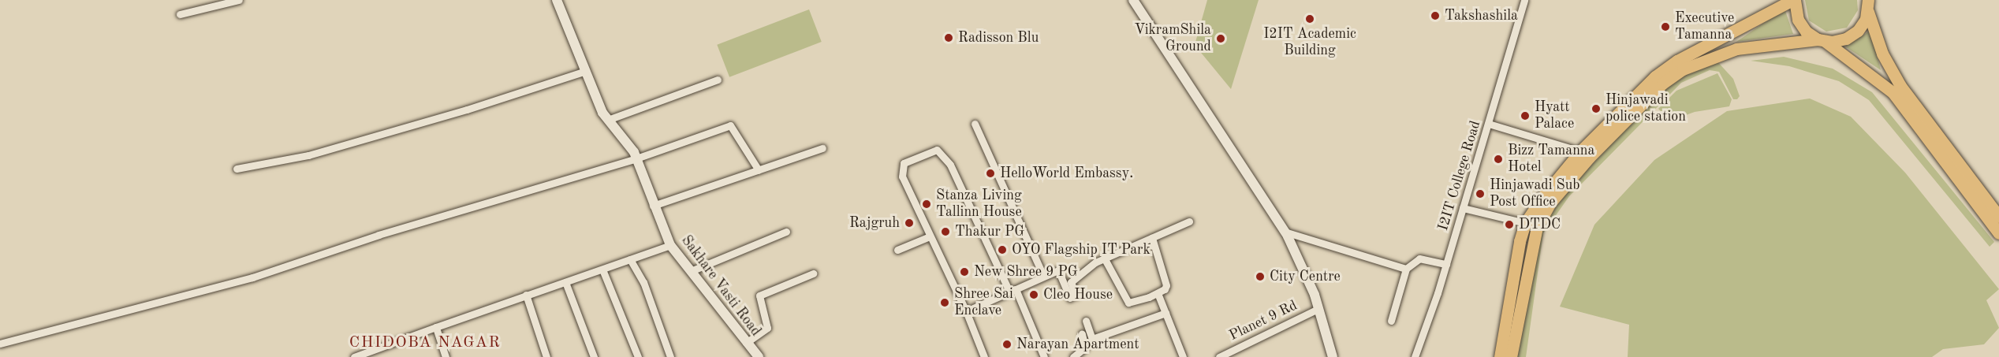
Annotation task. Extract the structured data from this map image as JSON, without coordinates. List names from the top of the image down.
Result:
{
  "streets": {
    "street": ["I2IT College Road", "Sakhare Vasti Road", "Planet 9 Rd"]
  },
  "districts": ["CHIDOBA NAGAR"],
  "places": [
    "Takshashila",
    "I2IT Academic Building",
    "Executive Tamanna",
    "Radisson Blu",
    "VikramShila Ground",
    "Hinjawadi police station",
    "Hyatt Palace",
    "Bizz Tamanna Hotel",
    "HelloWorld Embassy.",
    "Hinjawadi Sub Post Office",
    "Stanza Living Tallinn House",
    "Rajgruh",
    "DTDC",
    "Thakur PG",
    "OYO Flagship IT Park",
    "New Shree 9 PG",
    "City Centre",
    "Cleo House",
    "Shree Sai Enclave",
    "Narayan Apartment"
  ]
}
